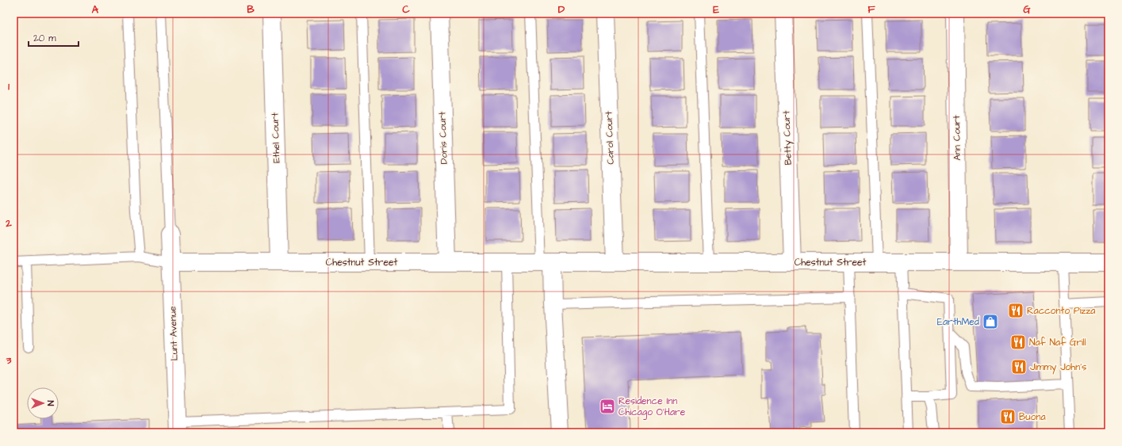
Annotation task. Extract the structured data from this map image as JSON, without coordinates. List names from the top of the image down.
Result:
{
  "streets": {
    "street": [
      "Ethel Court",
      "Doris Court",
      "Carol Court",
      "Betty Court",
      "Ann Court",
      "Chestnut Street",
      "Lunt Avenue"
    ]
  },
  "crossings": [
    ["Ethel Court", "Chestnut Street"],
    ["Doris Court", "Chestnut Street"],
    ["Carol Court", "Chestnut Street"],
    ["Betty Court", "Chestnut Street"],
    ["Ann Court", "Chestnut Street"],
    ["Chestnut Street", "Lunt Avenue"]
  ],
  "places": {
    "restaurant": [
      "Racconto Pizza",
      "Naf Naf Grill",
      "Jimmy John's",
      "Buona"
    ],
    "shop": ["EarthMed"],
    "hotel": ["Residence Inn Chicago O'Hare"]
  },
  "scale_bar": "20 m",
  "north": "right",
  "grid": {
    "columns": [
      "A",
      "B",
      "C",
      "D",
      "E",
      "F",
      "G"
    ],
    "rows": ["1", "2", "3"]
  }
}
